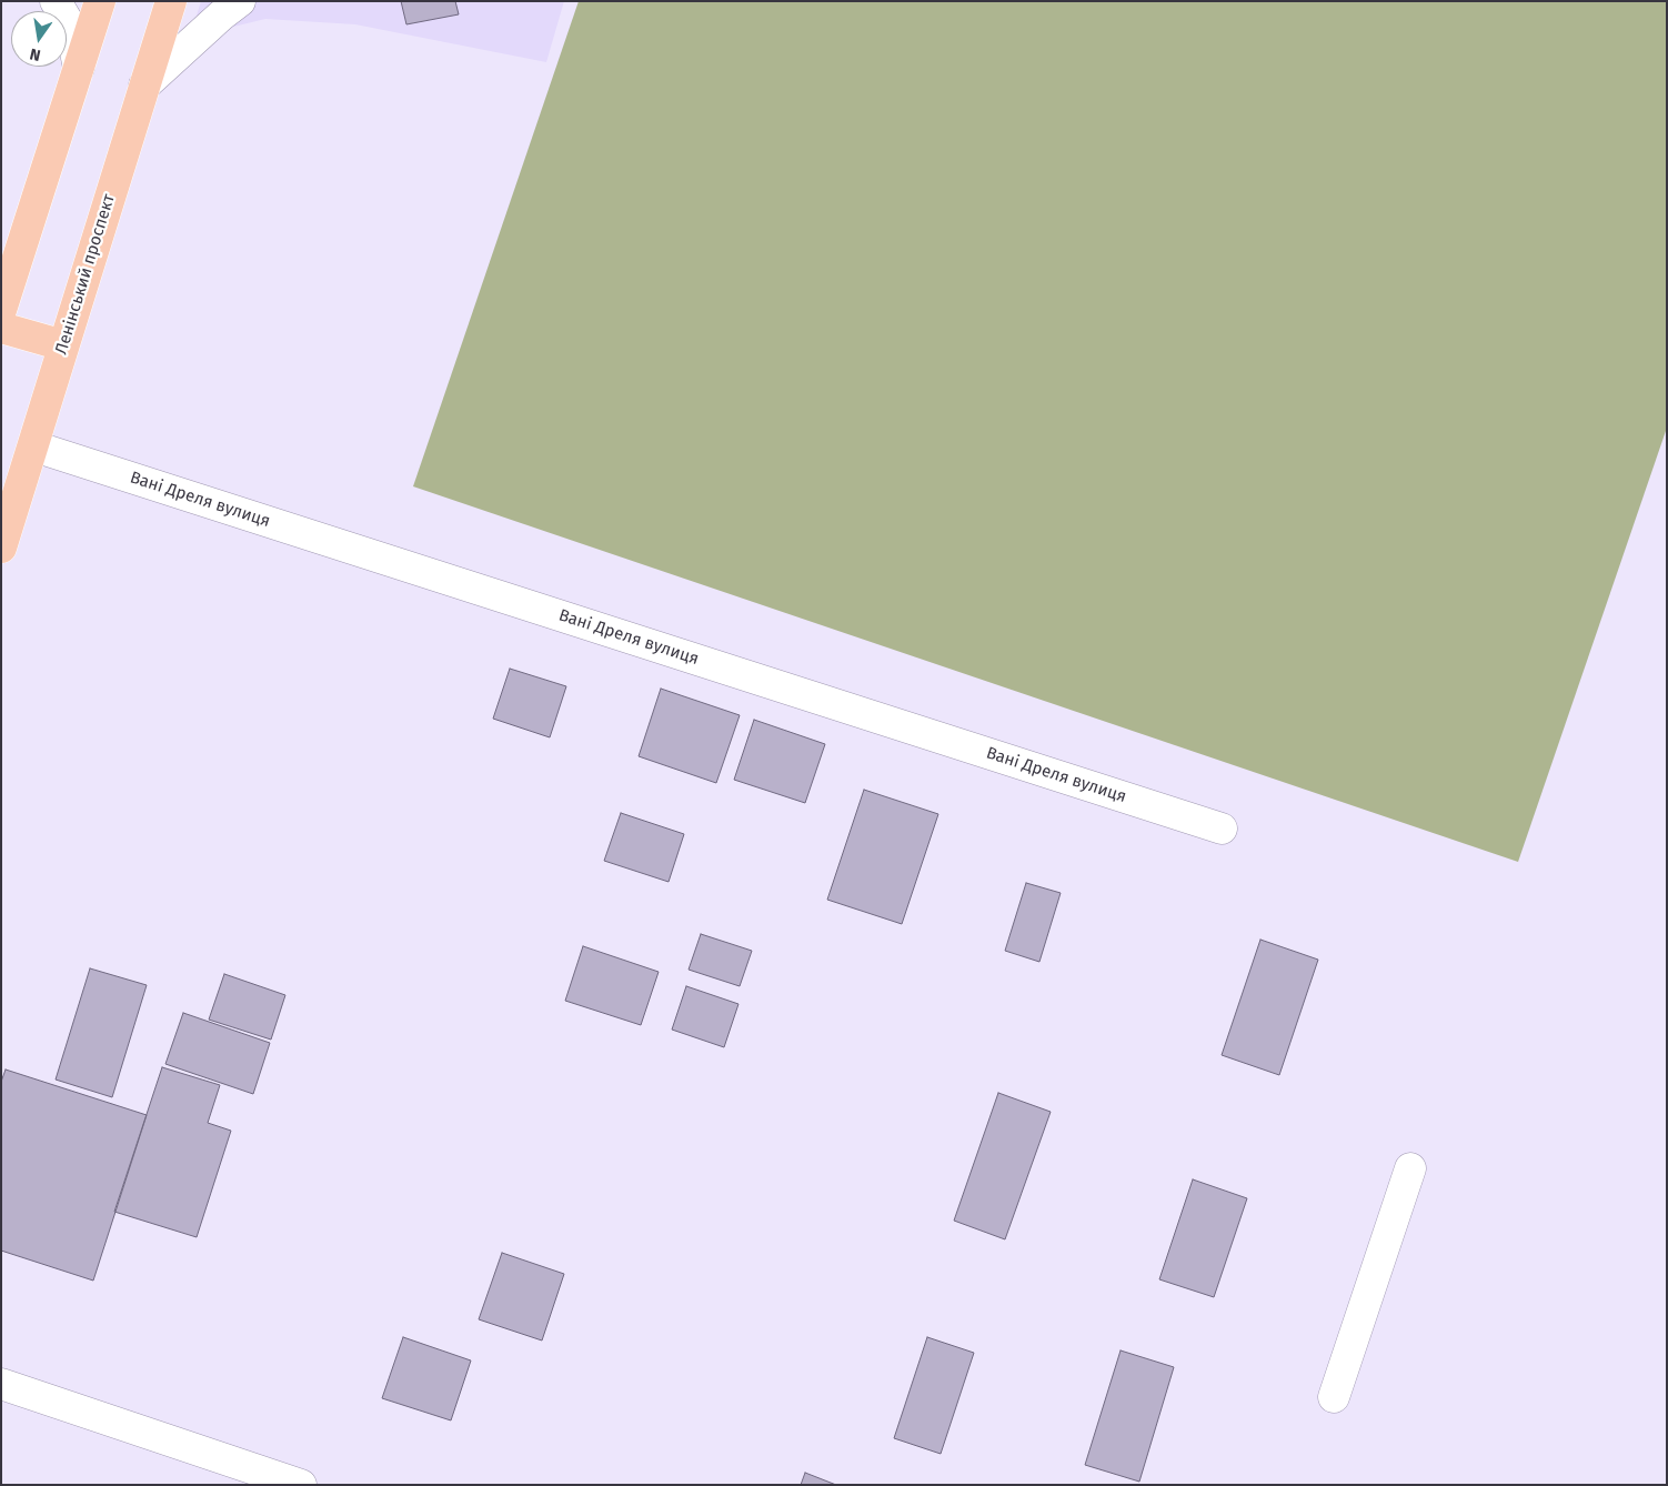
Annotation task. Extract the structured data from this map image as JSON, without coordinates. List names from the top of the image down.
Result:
{
  "streets": {
    "main road": ["Ленінський проспект"],
    "street": ["Вані Дреля вулиця"]
  },
  "crossings": [
    ["Ленінський проспект", "Вані Дреля вулиця"]
  ],
  "north": "bottom"
}
